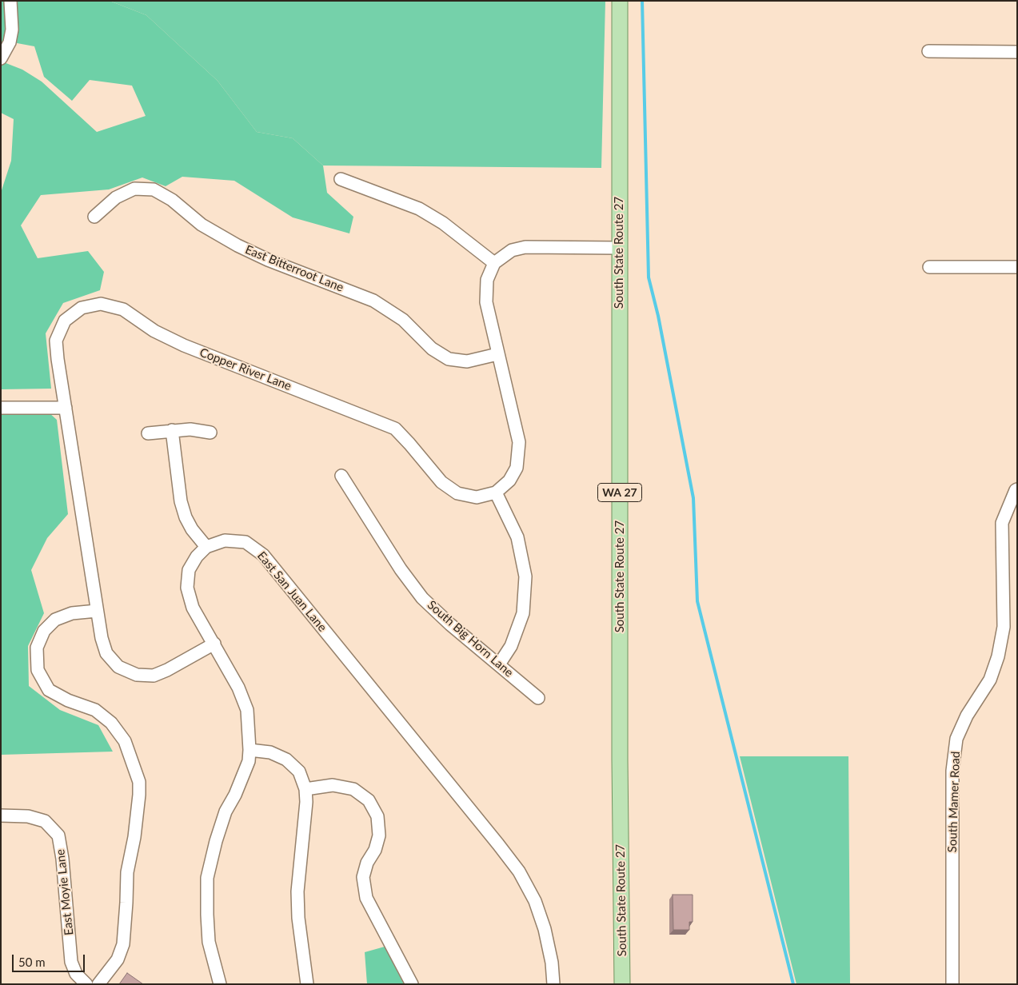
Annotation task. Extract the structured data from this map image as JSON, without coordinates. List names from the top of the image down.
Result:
{
  "streets": {
    "main road": ["South State Route 27", "WA 27"],
    "street": [
      "East Bitterroot Lane",
      "Copper River Lane",
      "East San Juan Lane",
      "South Big Horn Lane",
      "South Mamer Road",
      "East Moyie Lane"
    ]
  },
  "crossings": [
    ["East Bitterroot Lane", "Copper River Lane"]
  ],
  "scale_bar": "50 m"
}
